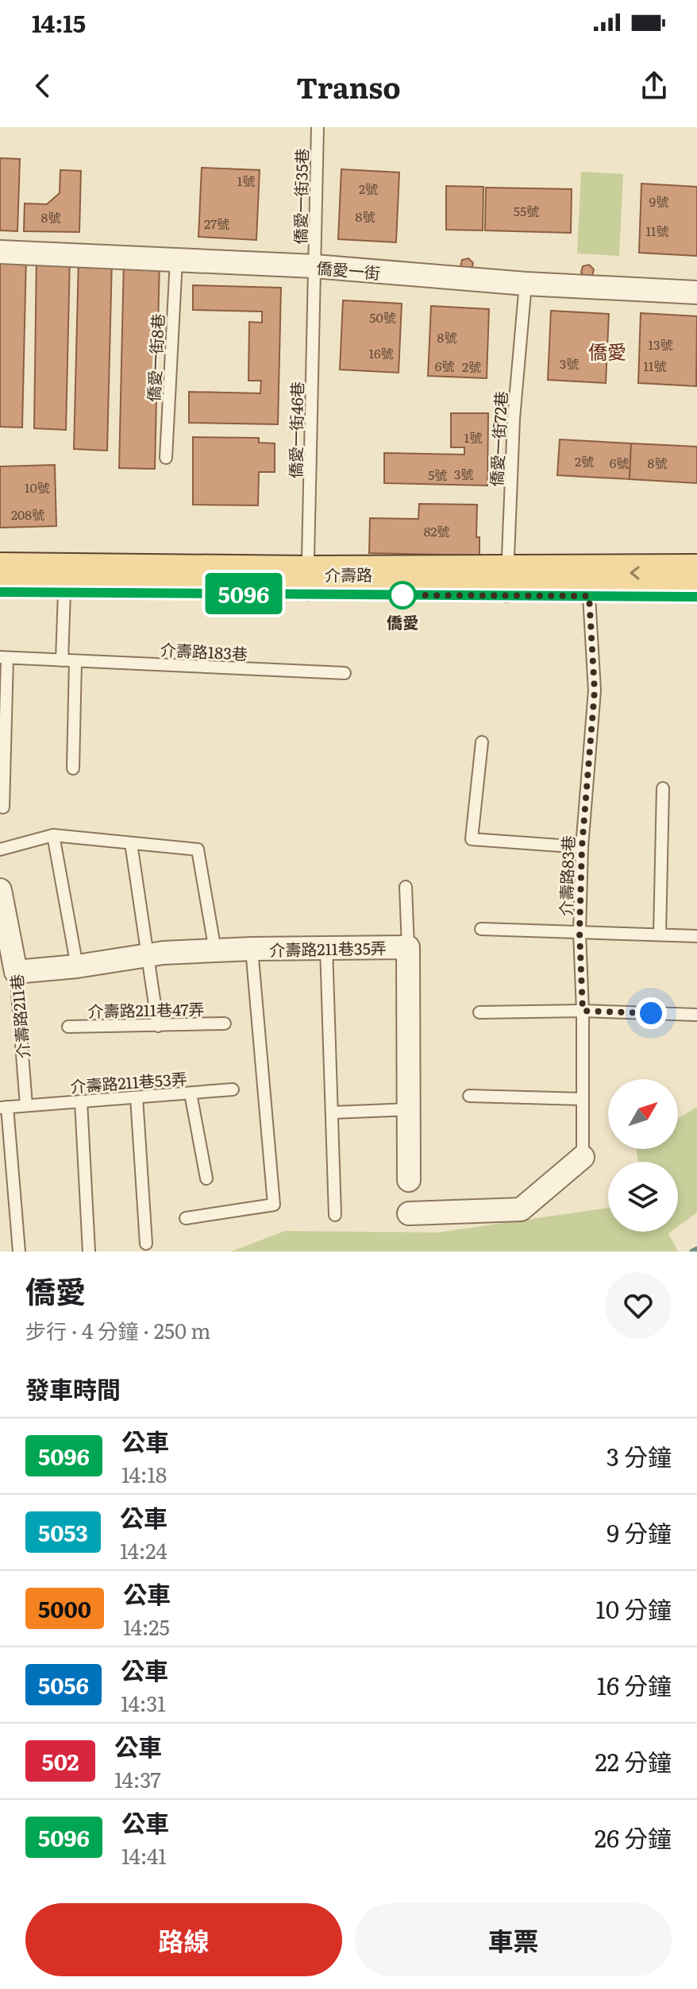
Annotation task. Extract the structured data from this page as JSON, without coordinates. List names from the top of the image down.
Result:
{
  "streets": {
    "main road": ["介壽路"],
    "street": ["僑愛一街", "介壽路211巷35弄", "介壽路211巷"],
    "lane": [
      "僑愛一街35巷",
      "僑愛一街8巷",
      "僑愛一街46巷",
      "僑愛一街72巷",
      "介壽路183巷",
      "介壽路83巷",
      "介壽路211巷47弄",
      "介壽路211巷53弄"
    ]
  },
  "crossings": [
    ["僑愛一街35巷", "僑愛一街"],
    ["僑愛一街35巷", "僑愛一街46巷"],
    ["僑愛一街", "僑愛一街8巷"],
    ["僑愛一街", "僑愛一街46巷"],
    ["僑愛一街", "僑愛一街72巷"],
    ["僑愛一街46巷", "介壽路"],
    ["僑愛一街72巷", "介壽路"],
    ["介壽路", "介壽路83巷"],
    ["介壽路211巷35弄", "介壽路211巷"],
    ["介壽路211巷", "介壽路211巷53弄"]
  ],
  "districts": ["僑愛"],
  "places": ["僑愛"],
  "lines": ["bus line 5096"],
  "house_numbers": [
    "1號",
    "2號",
    "9號",
    "55號",
    "8號",
    "8號",
    "27號",
    "11號",
    "50號",
    "8號",
    "13號",
    "16號",
    "3號",
    "6號",
    "11號",
    "2號",
    "1號",
    "2號",
    "6號",
    "8號",
    "3號",
    "5號",
    "10號",
    "208號",
    "82號"
  ],
  "north": "top right",
  "page": {
    "status": "14:15",
    "header": "Transo",
    "on_map": "5096",
    "heading": [
      ["僑愛", "步行 · 4 分鐘 · 250 m"],
      "發車時間"
    ],
    "list": [
      {
        "mark": "5096",
        "name": "公車",
        "note": "14:18",
        "value": "3 分鐘"
      },
      {
        "mark": "5053",
        "name": "公車",
        "note": "14:24",
        "value": "9 分鐘"
      },
      {
        "mark": "5000",
        "name": "公車",
        "note": "14:25",
        "value": "10 分鐘"
      },
      {
        "mark": "5056",
        "name": "公車",
        "note": "14:31",
        "value": "16 分鐘"
      },
      {
        "mark": "502",
        "name": "公車",
        "note": "14:37",
        "value": "22 分鐘"
      },
      {
        "mark": "5096",
        "name": "公車",
        "note": "14:41",
        "value": "26 分鐘"
      }
    ],
    "buttons": ["路線", "車票"]
  }
}
